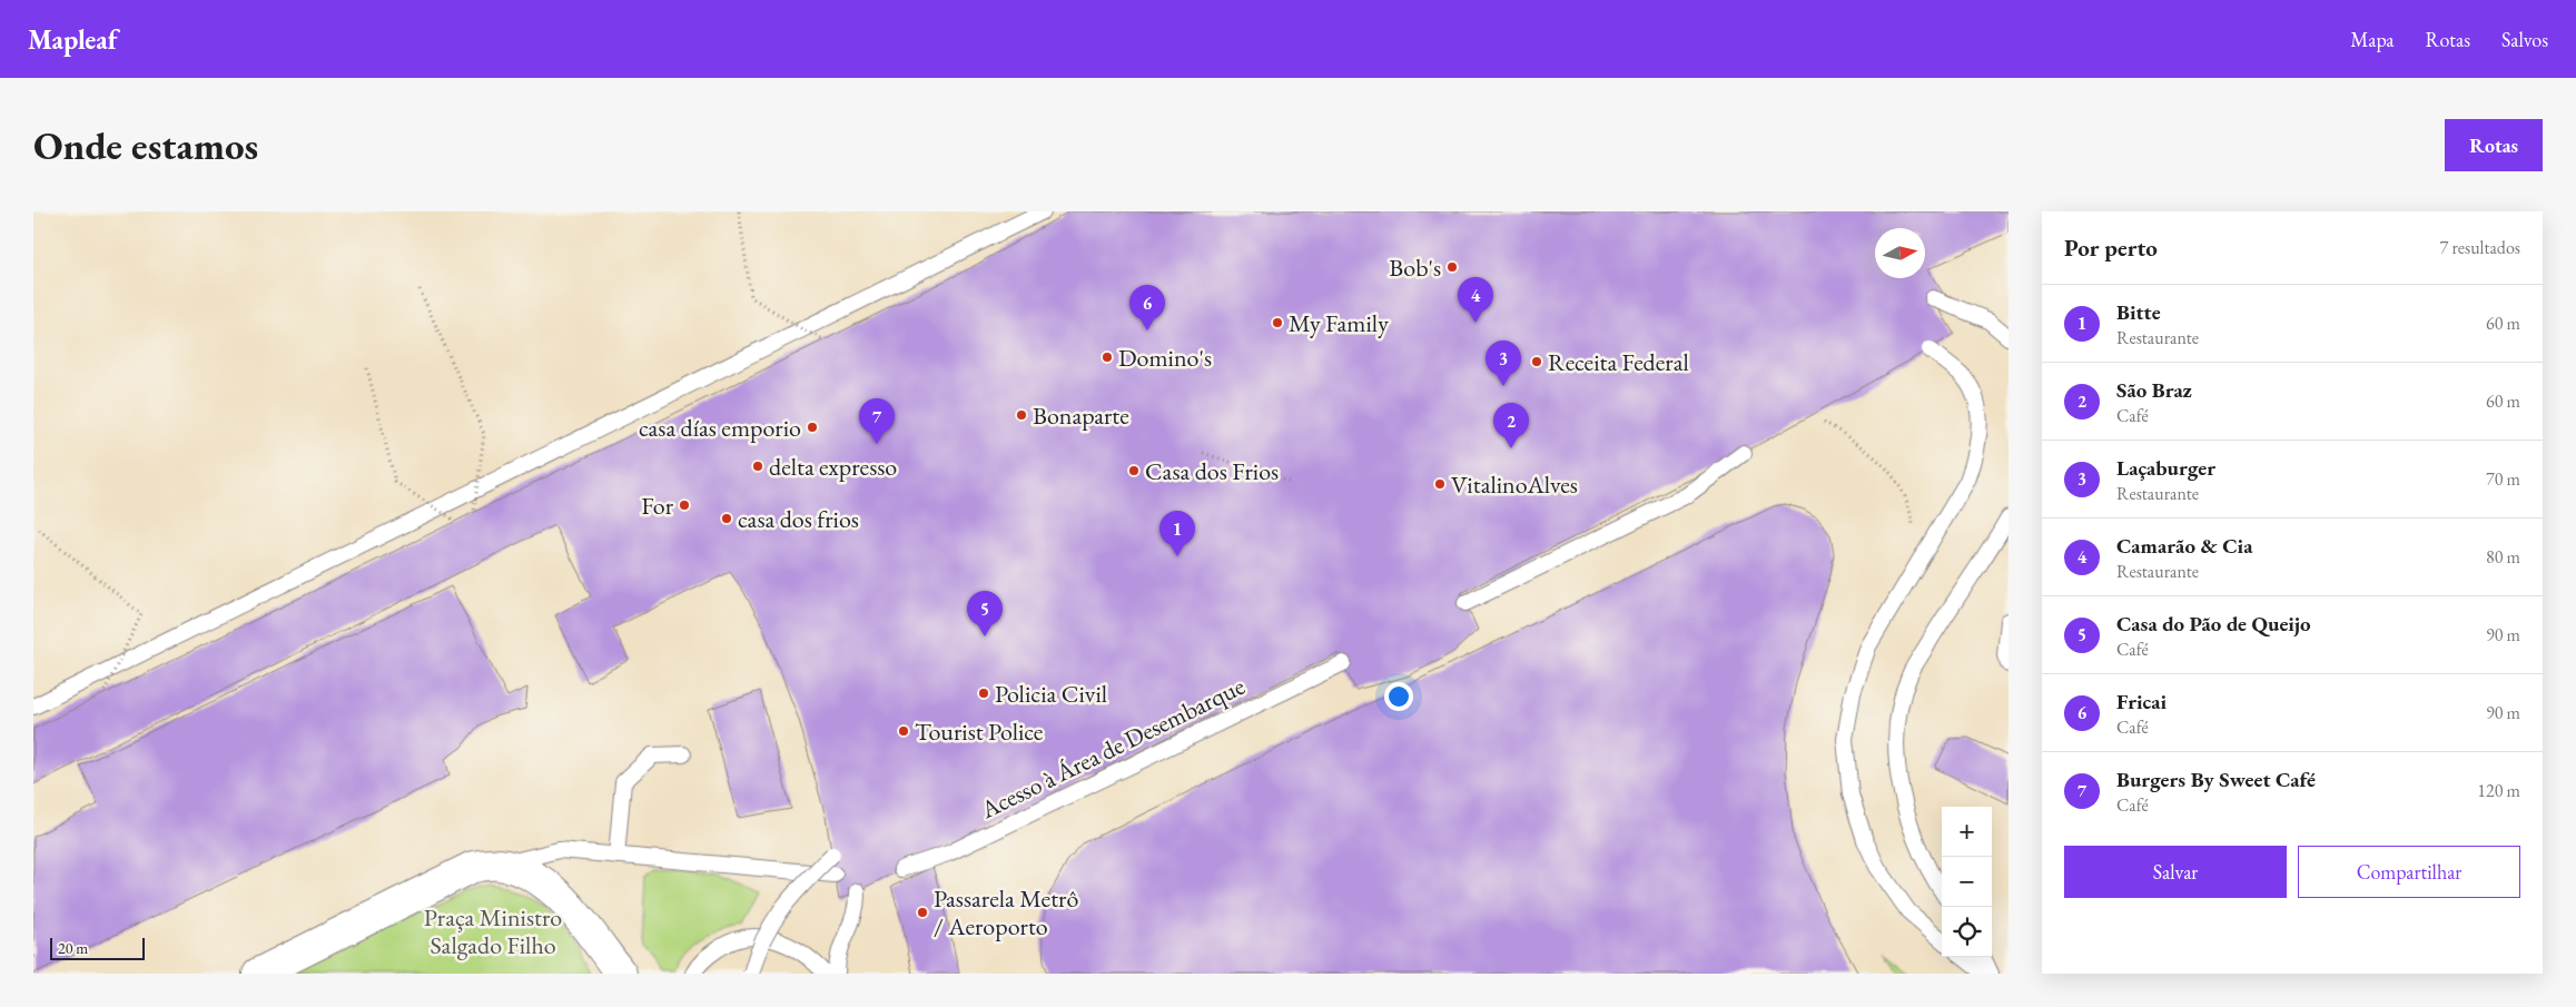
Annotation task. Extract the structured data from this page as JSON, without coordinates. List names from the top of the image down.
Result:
{
  "streets": {
    "lane": ["Acesso à Área de Desembarque"]
  },
  "parks": ["Praça Ministro Salgado Filho"],
  "places": [
    "Bob's",
    "My Family",
    "Domino's",
    "Receita Federal",
    "Bonaparte",
    "casa días emporio",
    "delta expresso",
    "Casa dos Frios",
    "VitalinoAlves",
    "For",
    "casa dos frios",
    "Policia Civil",
    "Tourist Police",
    "Passarela Metrô / Aeroporto"
  ],
  "scale_bar": "20 m",
  "north": "right",
  "page": {
    "header": "Mapleaf",
    "nav": ["Mapa", "Rotas", "Salvos"],
    "buttons": [
      "Rotas",
      ["Salvar", "Compartilhar"]
    ],
    "title": "Onde estamos",
    "heading": ["Por perto", "7 resultados"],
    "pins": [
      "4",
      "6",
      "3",
      "7",
      "2",
      "1",
      "5"
    ],
    "list": [
      {
        "mark": "1",
        "name": "Bitte",
        "note": "Restaurante",
        "value": "60 m"
      },
      {
        "mark": "2",
        "name": "São Braz",
        "note": "Café",
        "value": "60 m"
      },
      {
        "mark": "3",
        "name": "Laçaburger",
        "note": "Restaurante",
        "value": "70 m"
      },
      {
        "mark": "4",
        "name": "Camarão & Cia",
        "note": "Restaurante",
        "value": "80 m"
      },
      {
        "mark": "5",
        "name": "Casa do Pão de Queijo",
        "note": "Café",
        "value": "90 m"
      },
      {
        "mark": "6",
        "name": "Fricai",
        "note": "Café",
        "value": "90 m"
      },
      {
        "mark": "7",
        "name": "Burgers By Sweet Café",
        "note": "Café",
        "value": "120 m"
      }
    ],
    "map_buttons": ["+", "−"],
    "scale": "20 m"
  }
}
